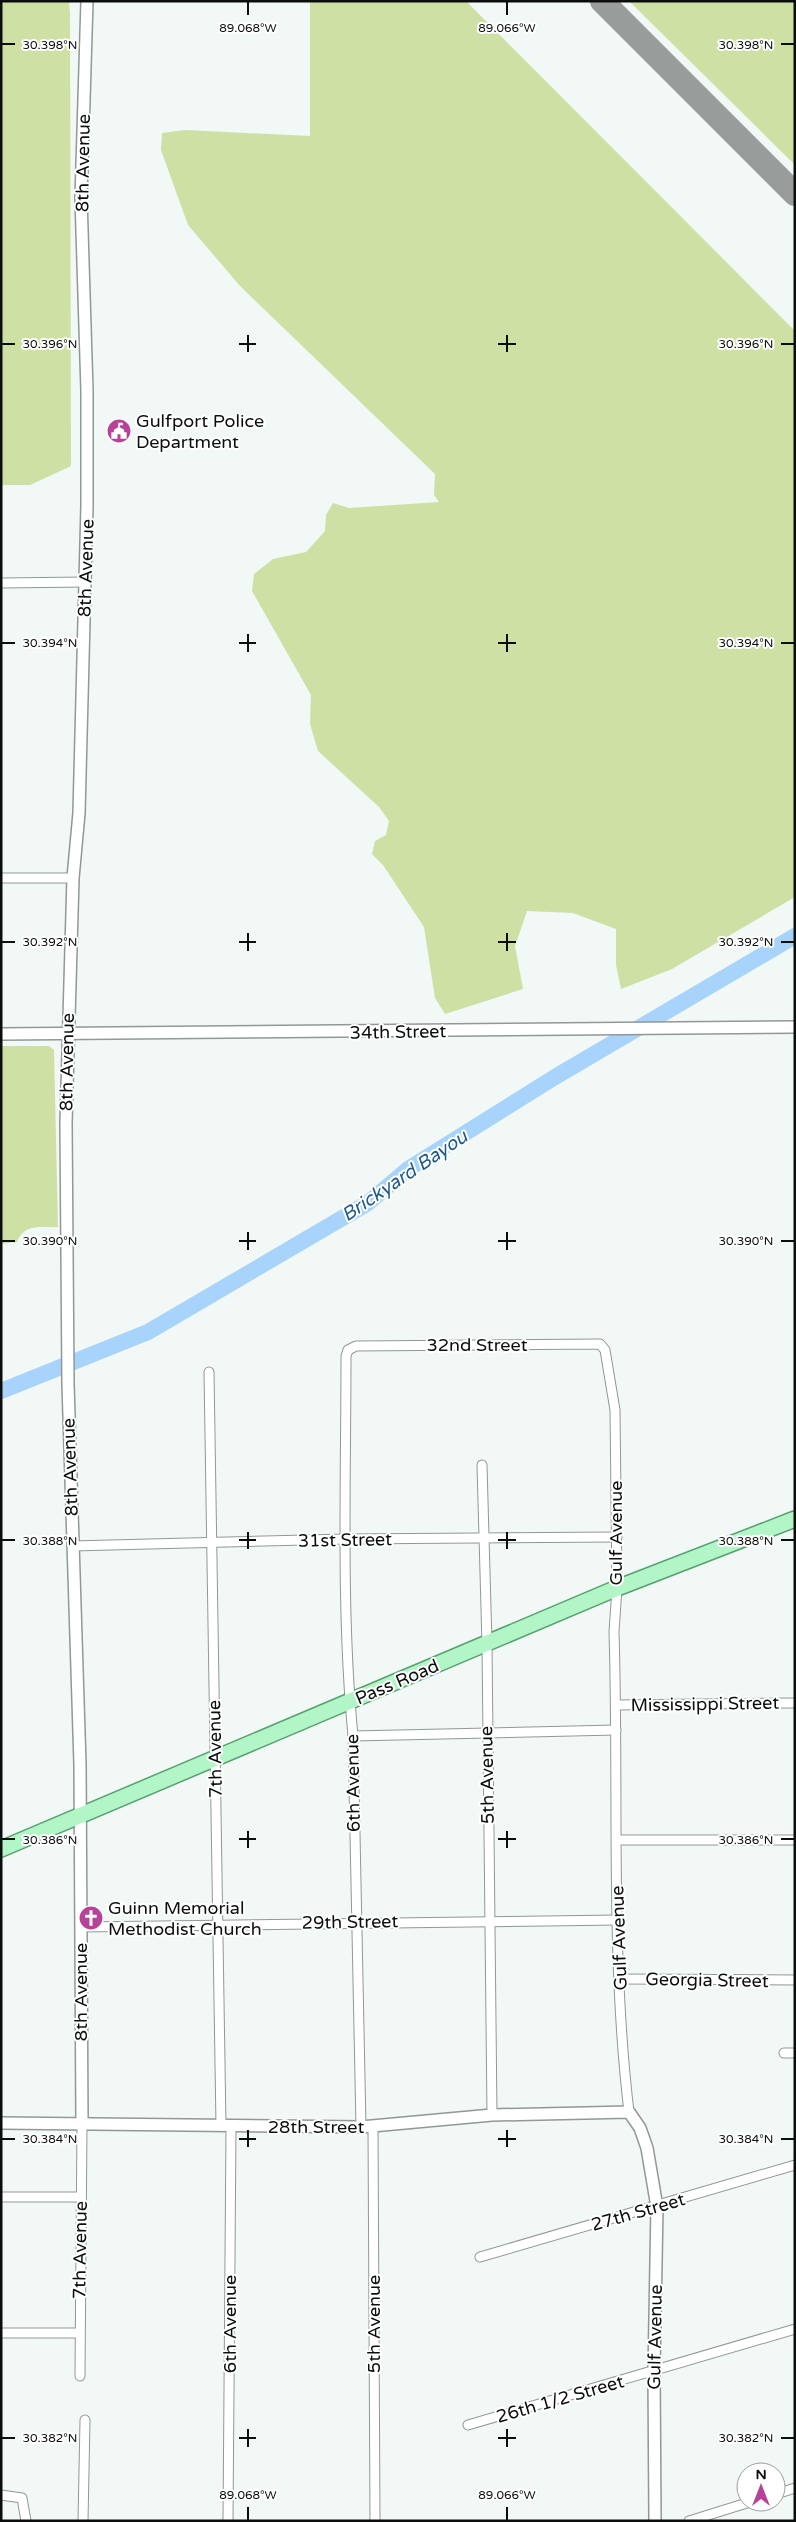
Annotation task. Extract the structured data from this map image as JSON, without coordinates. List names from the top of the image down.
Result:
{
  "streets": {
    "main road": ["Pass Road"],
    "street": [
      "8th Avenue",
      "34th Street",
      "32nd Street",
      "Gulf Avenue",
      "31st Street",
      "Mississippi Street",
      "7th Avenue",
      "5th Avenue",
      "6th Avenue",
      "29th Street",
      "Georgia Street",
      "28th Street",
      "27th Street",
      "26th 1/2 Street"
    ]
  },
  "crossings": [
    ["8th Avenue", "34th Street"],
    ["8th Avenue", "31st Street"],
    ["8th Avenue", "Pass Road"],
    ["8th Avenue", "7th Avenue"],
    ["8th Avenue", "29th Street"],
    ["8th Avenue", "28th Street"],
    ["32nd Street", "Gulf Avenue"],
    ["32nd Street", "6th Avenue"],
    ["Gulf Avenue", "31st Street"],
    ["Gulf Avenue", "Pass Road"],
    ["Gulf Avenue", "Mississippi Street"],
    ["Gulf Avenue", "29th Street"],
    ["Gulf Avenue", "Georgia Street"],
    ["Gulf Avenue", "28th Street"],
    ["Gulf Avenue", "27th Street"],
    ["Gulf Avenue", "26th 1/2 Street"],
    ["31st Street", "7th Avenue"],
    ["31st Street", "5th Avenue"],
    ["31st Street", "6th Avenue"],
    ["Pass Road", "7th Avenue"],
    ["Pass Road", "5th Avenue"],
    ["Pass Road", "6th Avenue"],
    ["7th Avenue", "6th Avenue"],
    ["7th Avenue", "29th Street"],
    ["7th Avenue", "28th Street"],
    ["5th Avenue", "29th Street"],
    ["5th Avenue", "28th Street"],
    ["6th Avenue", "29th Street"],
    ["6th Avenue", "28th Street"]
  ],
  "water": ["Brickyard Bayou"],
  "places": {
    "public building": ["Gulfport Police Department"],
    "church": ["Guinn Memorial Methodist Church"]
  },
  "north": "top",
  "coordinates": [
    "89.068°W",
    "89.066°W",
    "30.398°N",
    "30.396°N",
    "30.394°N",
    "30.392°N",
    "30.390°N",
    "30.388°N",
    "30.386°N",
    "30.384°N",
    "30.382°N"
  ]
}
